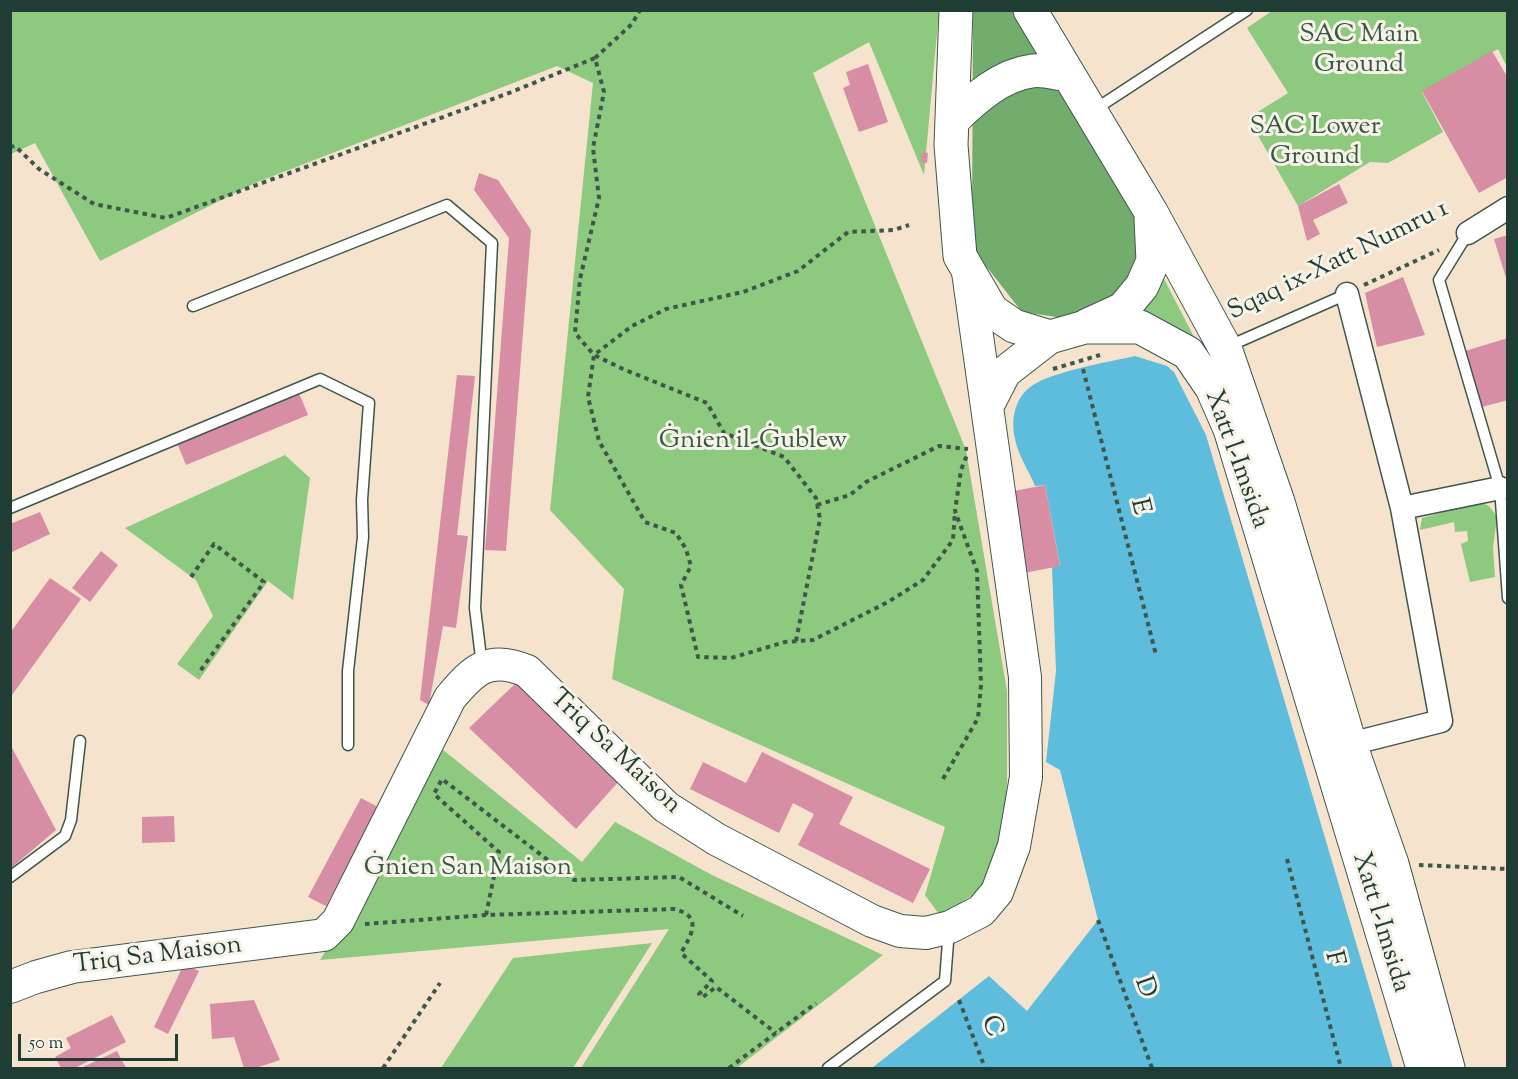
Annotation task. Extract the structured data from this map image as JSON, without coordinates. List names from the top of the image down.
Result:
{
  "streets": {
    "highway": ["Xatt l-Imsida"],
    "street": ["Sqaq ix-Xatt Numru 1", "Triq Sa Maison"],
    "path": [
      "E",
      "F",
      "D",
      "C"
    ]
  },
  "crossings": [
    ["Sqaq ix-Xatt Numru 1", "Xatt l-Imsida"]
  ],
  "parks": [
    "SAC Main Ground",
    "SAC Lower Ground",
    "Ġnien il-Ġublew",
    "Ġnien San Maison"
  ],
  "scale_bar": "50 m"
}
